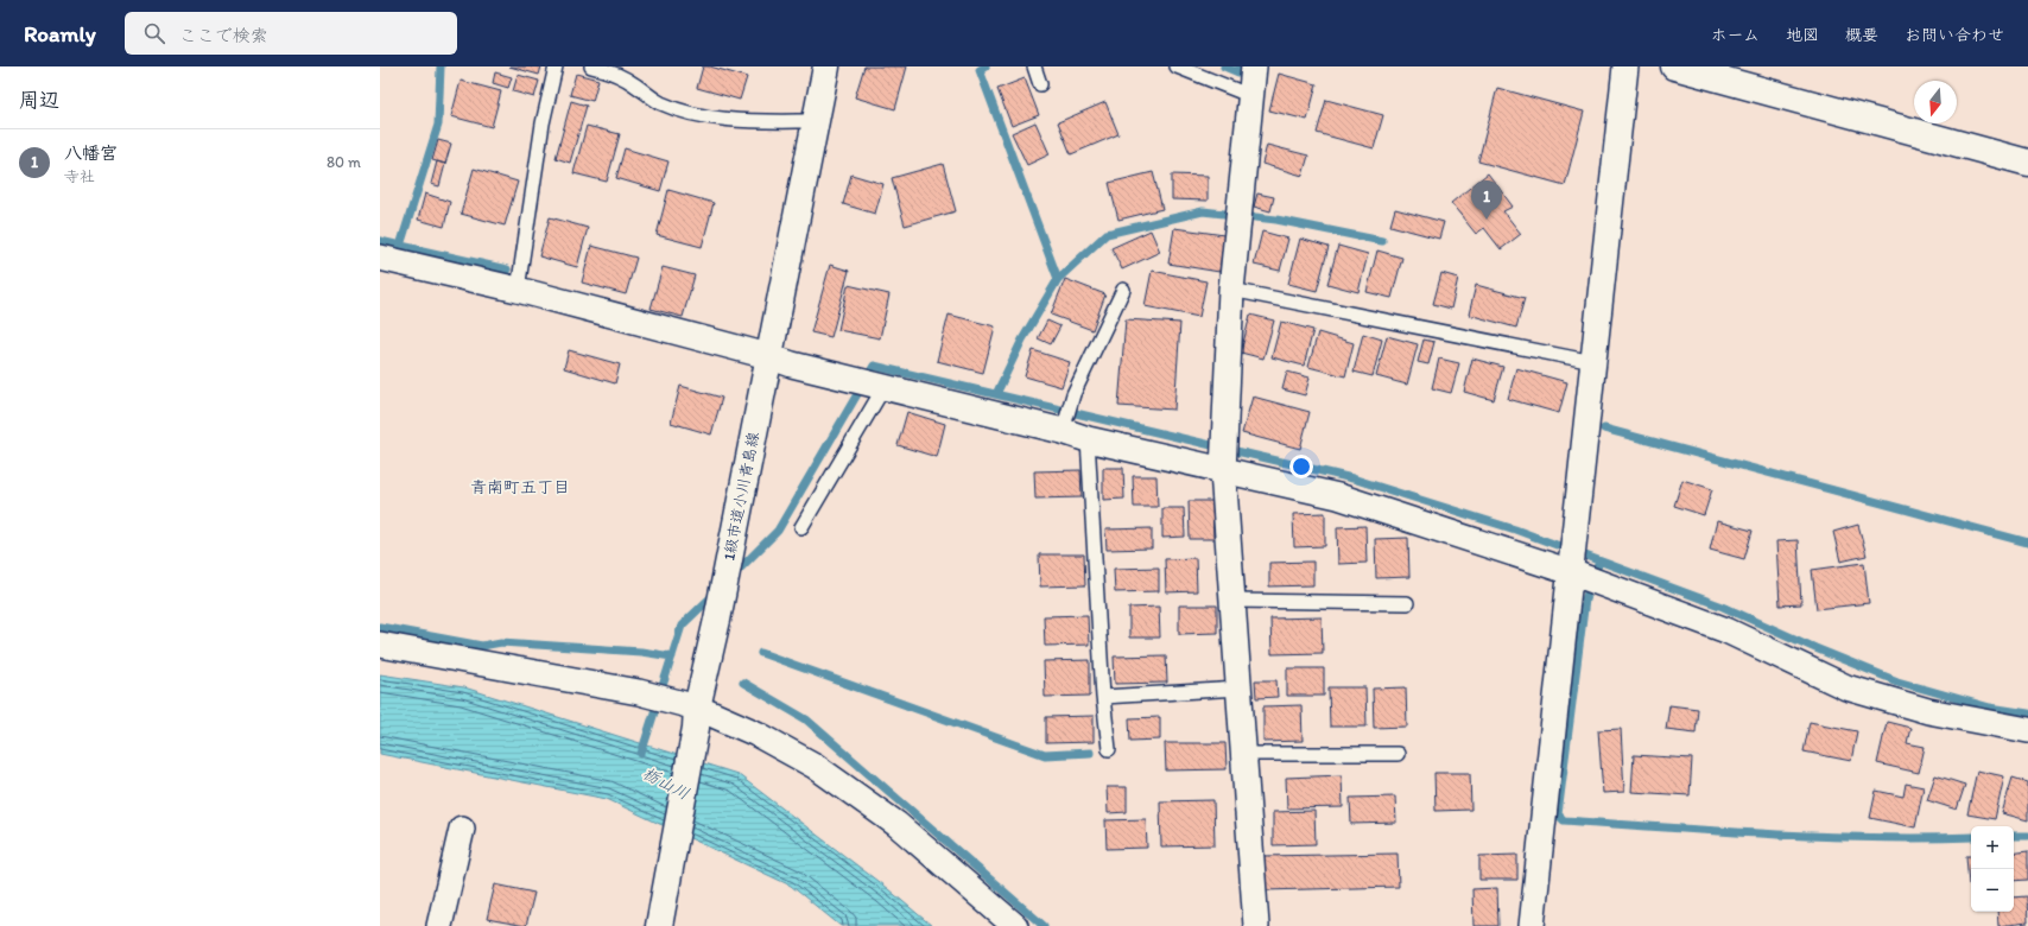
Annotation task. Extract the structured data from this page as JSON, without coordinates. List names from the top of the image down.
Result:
{
  "streets": {
    "street": ["1級市道小川青島線"]
  },
  "districts": ["青南町五丁目"],
  "water": ["栃山川"],
  "north": "bottom",
  "page": {
    "header": "Roamly",
    "search": "ここで検索",
    "nav": [
      "ホーム",
      "地図",
      "概要",
      "お問い合わせ"
    ],
    "heading": "周辺",
    "list": [
      {
        "mark": "1",
        "name": "八幡宮",
        "note": "寺社",
        "value": "80 m"
      }
    ],
    "pins": "1",
    "map_buttons": ["+", "−"]
  }
}
